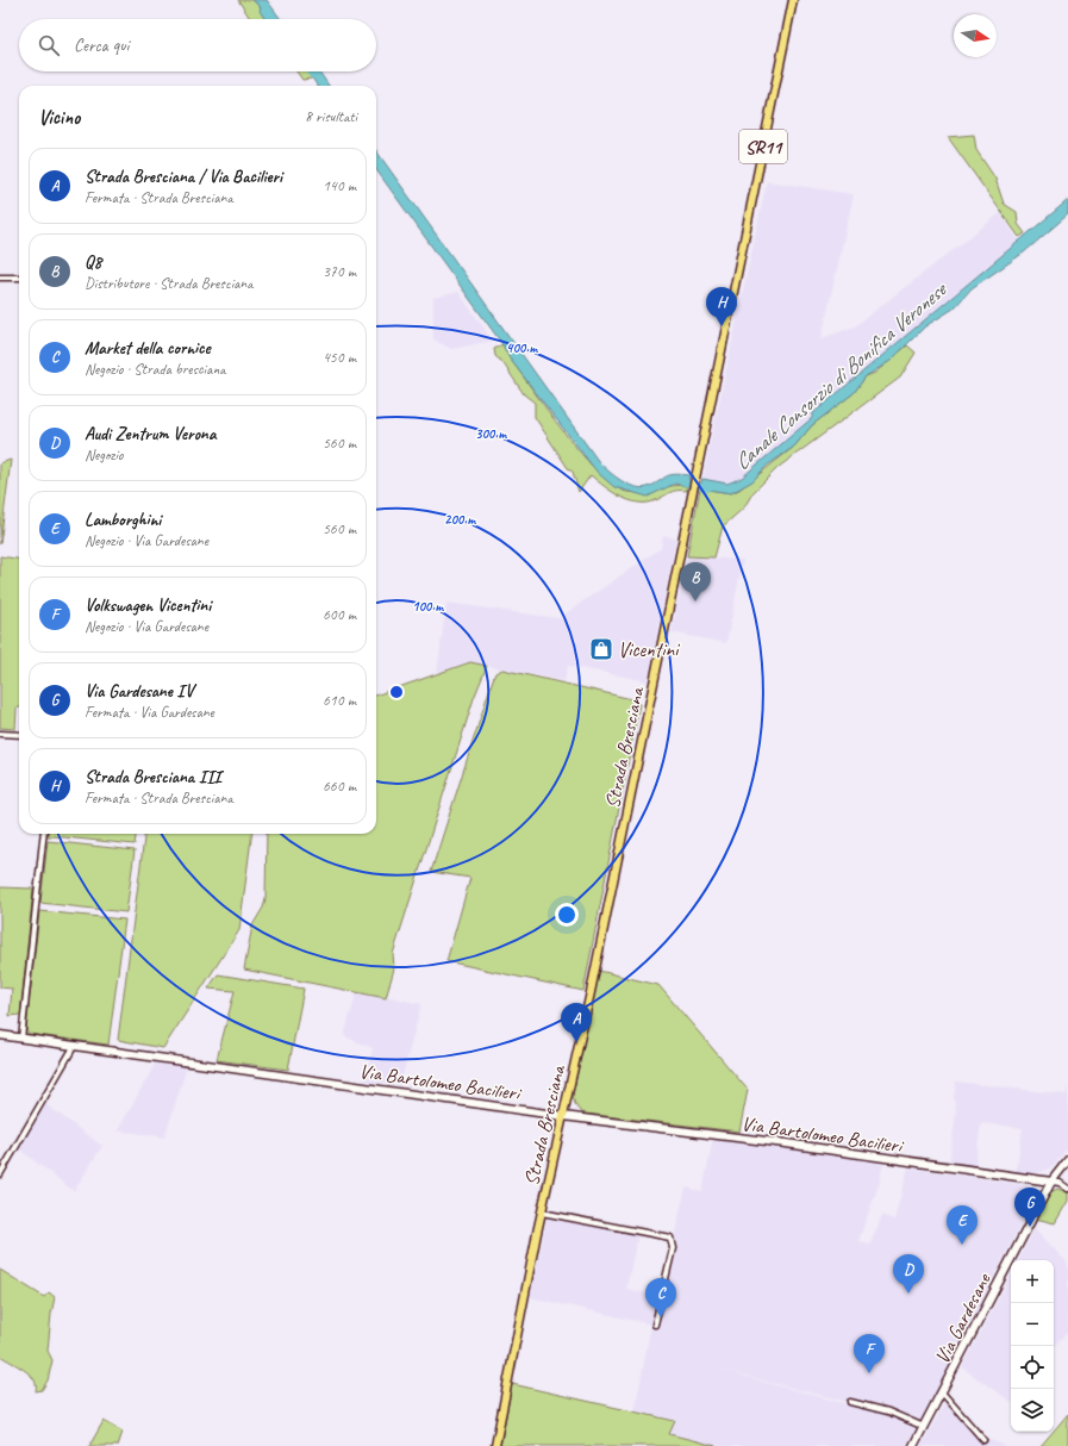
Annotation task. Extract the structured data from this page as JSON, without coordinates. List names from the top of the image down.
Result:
{
  "streets": {
    "main road": ["SR11", "Strada Bresciana"],
    "street": ["Via Bartolomeo Bacilieri", "Via Gardesane"]
  },
  "crossings": [
    ["Strada Bresciana", "Via Bartolomeo Bacilieri"],
    ["Via Bartolomeo Bacilieri", "Via Gardesane"]
  ],
  "water": ["Canale Consorzio di Bonifica Veronese"],
  "places": {
    "shop": ["Vicentini"]
  },
  "north": "right",
  "page": {
    "search": "Cerca qui",
    "heading": ["Vicino", "8 risultati"],
    "list": [
      {
        "mark": "A",
        "name": "Strada Bresciana / Via Bacilieri",
        "note": "Fermata · Strada Bresciana",
        "value": "140 m"
      },
      {
        "mark": "B",
        "name": "Q8",
        "note": "Distributore · Strada Bresciana",
        "value": "370 m"
      },
      {
        "mark": "C",
        "name": "Market della cornice",
        "note": "Negozio · Strada bresciana",
        "value": "450 m"
      },
      {
        "mark": "D",
        "name": "Audi Zentrum Verona",
        "note": "Negozio",
        "value": "560 m"
      },
      {
        "mark": "E",
        "name": "Lamborghini",
        "note": "Negozio · Via Gardesane",
        "value": "560 m"
      },
      {
        "mark": "F",
        "name": "Volkswagen Vicentini",
        "note": "Negozio · Via Gardesane",
        "value": "600 m"
      },
      {
        "mark": "G",
        "name": "Via Gardesane IV",
        "note": "Fermata · Via Gardesane",
        "value": "610 m"
      },
      {
        "mark": "H",
        "name": "Strada Bresciana III",
        "note": "Fermata · Strada Bresciana",
        "value": "660 m"
      }
    ],
    "pins": [
      "H",
      "B",
      "A",
      "G",
      "E",
      "D",
      "C",
      "F"
    ],
    "map_buttons": ["+", "−"]
  },
  "rings": [
    "400 m",
    "300 m",
    "200 m",
    "100 m"
  ]
}
